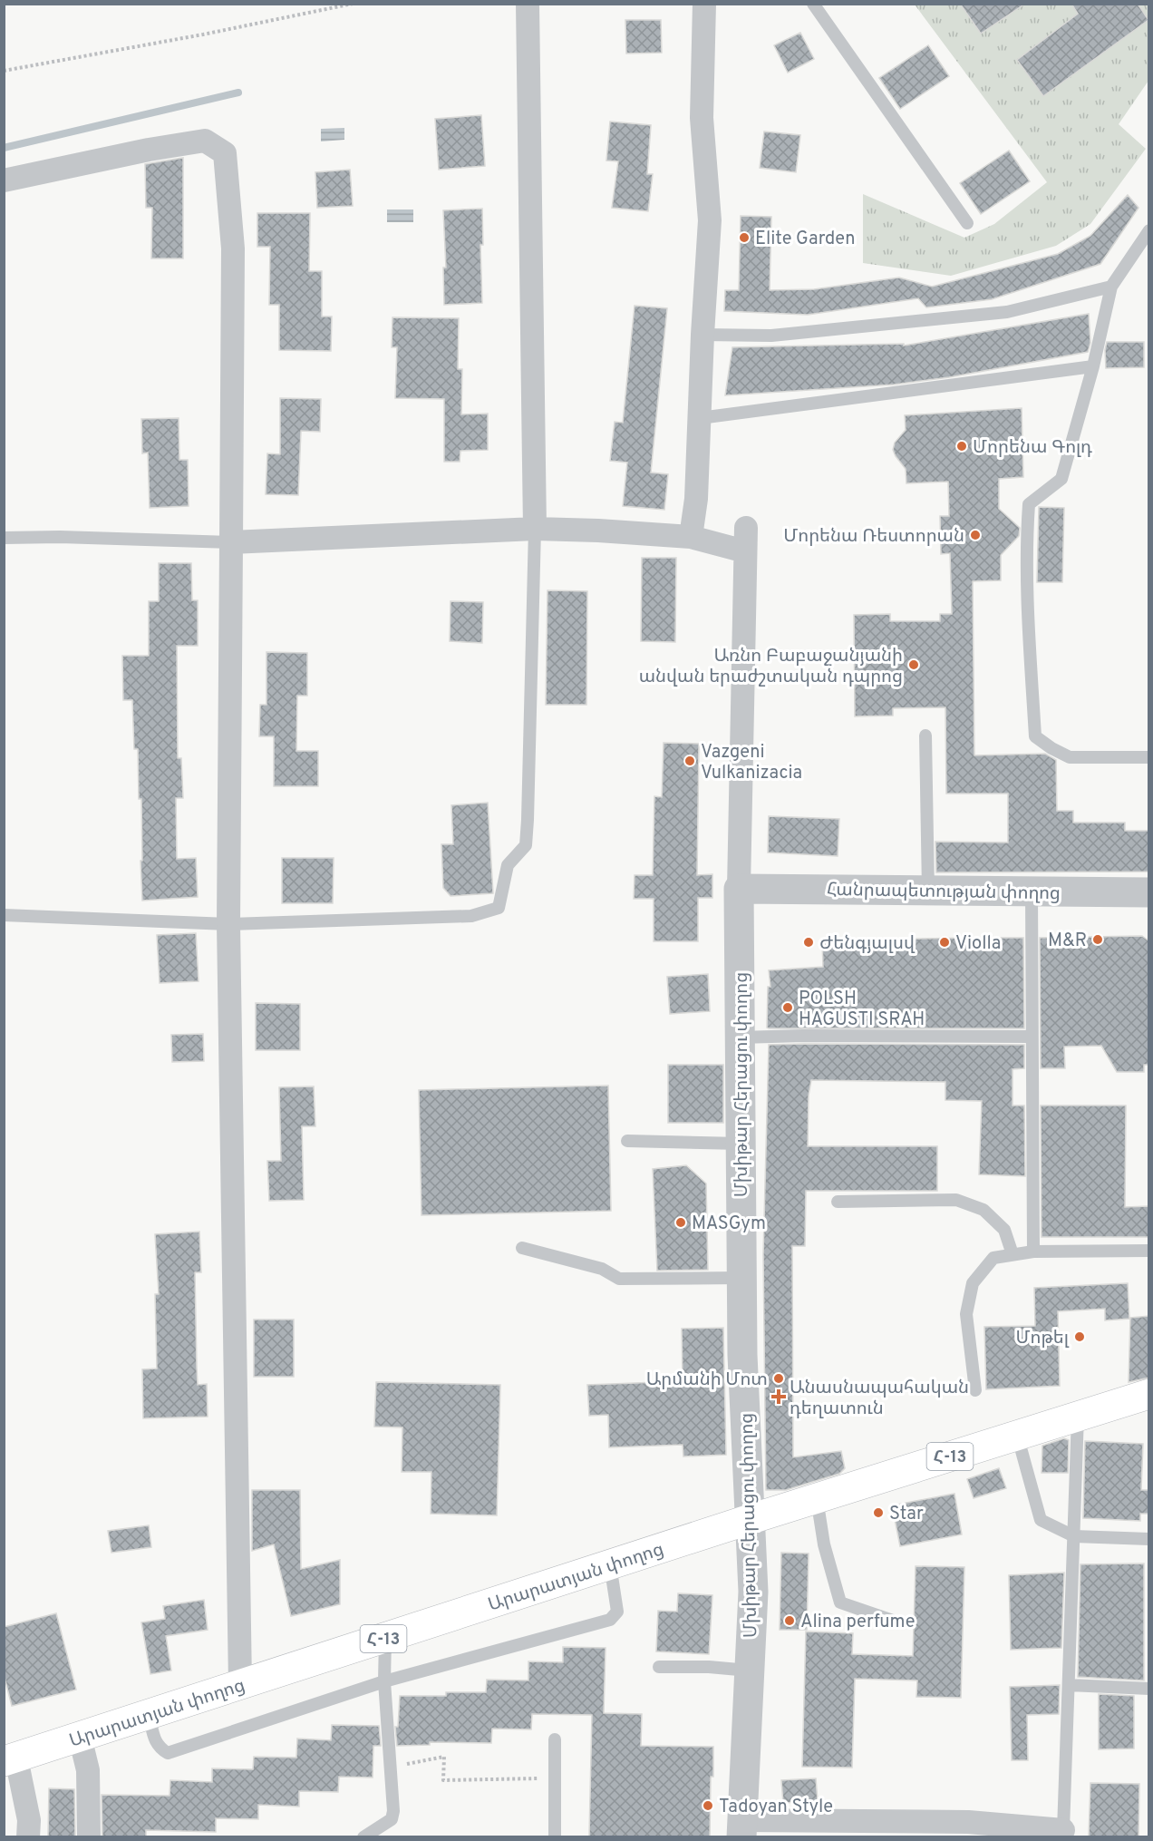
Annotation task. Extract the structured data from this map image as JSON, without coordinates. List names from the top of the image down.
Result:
{
  "streets": {
    "main road": ["Հ-13", "Արարատյան փողոց"],
    "street": ["Հանրապետության փողոց", "Մխիթար Հերացու փողոց"]
  },
  "crossings": [
    ["Հանրապետության փողոց", "Մխիթար Հերացու փողոց"],
    ["Մխիթար Հերացու փողոց", "Արարատյան փողոց"]
  ],
  "places": {
    "other": [
      "Elite Garden",
      "Մորենա Գոլդ",
      "Մորենա Ռեստորան",
      "Առնո Բաբաջանյանի անվան երաժշտական դպրոց",
      "Vazgeni Vulkanizacia",
      "M&R",
      "Ժենգյալսվ",
      "Violla",
      "POLSH HAGUSTI SRAH",
      "MASGym",
      "Մոթել",
      "Արմանի Մոտ",
      "Star",
      "Alina perfume",
      "Tadoyan Style"
    ],
    "health": ["Անասնապահական դեղատուն"]
  }
}
